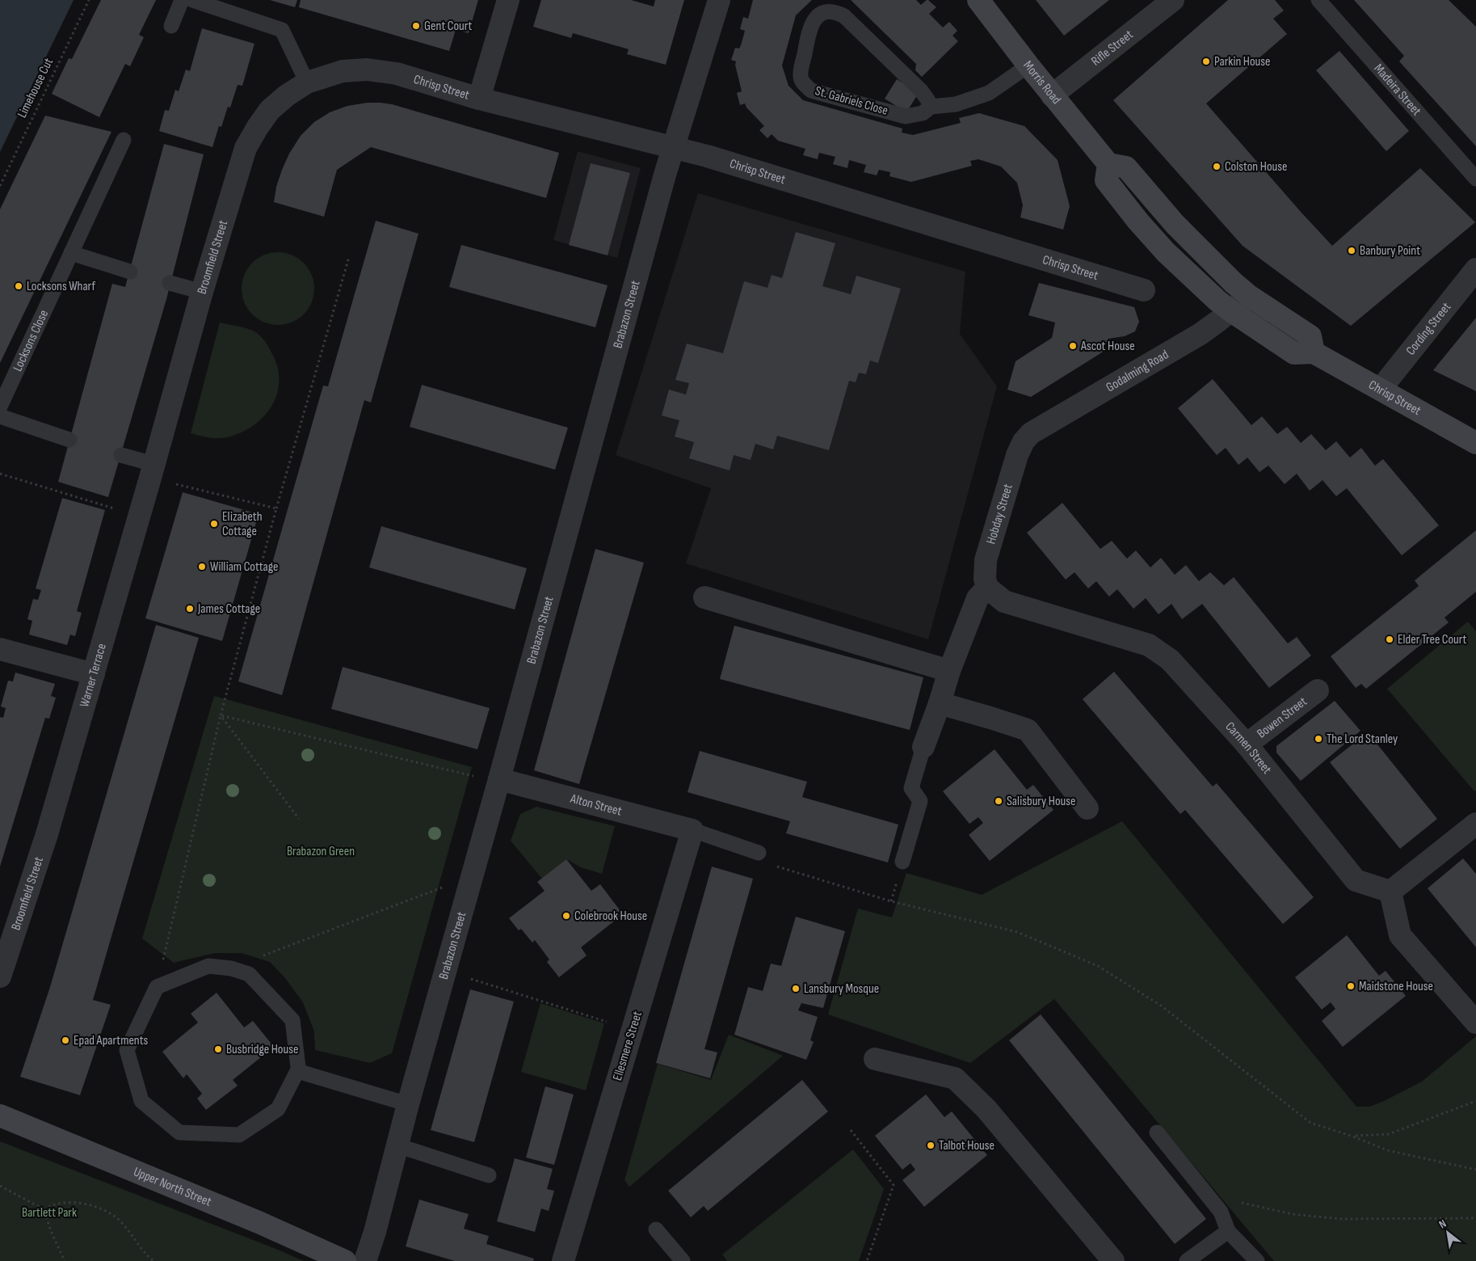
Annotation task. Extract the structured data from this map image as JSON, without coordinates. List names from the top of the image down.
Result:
{
  "streets": {
    "street": [
      "Rifle Street",
      "Morris Road",
      "Chrisp Street",
      "Broomfield Street",
      "Brabazon Street",
      "Cording Street",
      "Godalming Road",
      "Hobday Street",
      "Warner Terrace",
      "Bowen Street",
      "Carmen Street",
      "Alton Street",
      "Ellesmere Street",
      "Upper North Street"
    ],
    "lane": ["Madeira Street", "St. Gabriels Close", "Locksons Close"],
    "path": ["Limehouse Cut"]
  },
  "crossings": [
    ["Rifle Street", "Morris Road"],
    ["Morris Road", "Chrisp Street"],
    ["Morris Road", "St. Gabriels Close"],
    ["Chrisp Street", "Broomfield Street"],
    ["Chrisp Street", "Brabazon Street"],
    ["Chrisp Street", "Cording Street"],
    ["Chrisp Street", "Godalming Road"],
    ["Broomfield Street", "Warner Terrace"],
    ["Brabazon Street", "Alton Street"],
    ["Godalming Road", "Hobday Street"],
    ["Hobday Street", "Carmen Street"],
    ["Bowen Street", "Carmen Street"],
    ["Alton Street", "Ellesmere Street"]
  ],
  "parks": ["Brabazon Green", "Bartlett Park"],
  "places": [
    "Gent Court",
    "Parkin House",
    "Colston House",
    "Banbury Point",
    "Locksons Wharf",
    "Ascot House",
    "Elizabeth Cottage",
    "William Cottage",
    "James Cottage",
    "Elder Tree Court",
    "The Lord Stanley",
    "Salisbury House",
    "Colebrook House",
    "Maidstone House",
    "Lansbury Mosque",
    "Epad Apartments",
    "Busbridge House",
    "Talbot House"
  ],
  "north": "top left"
}
